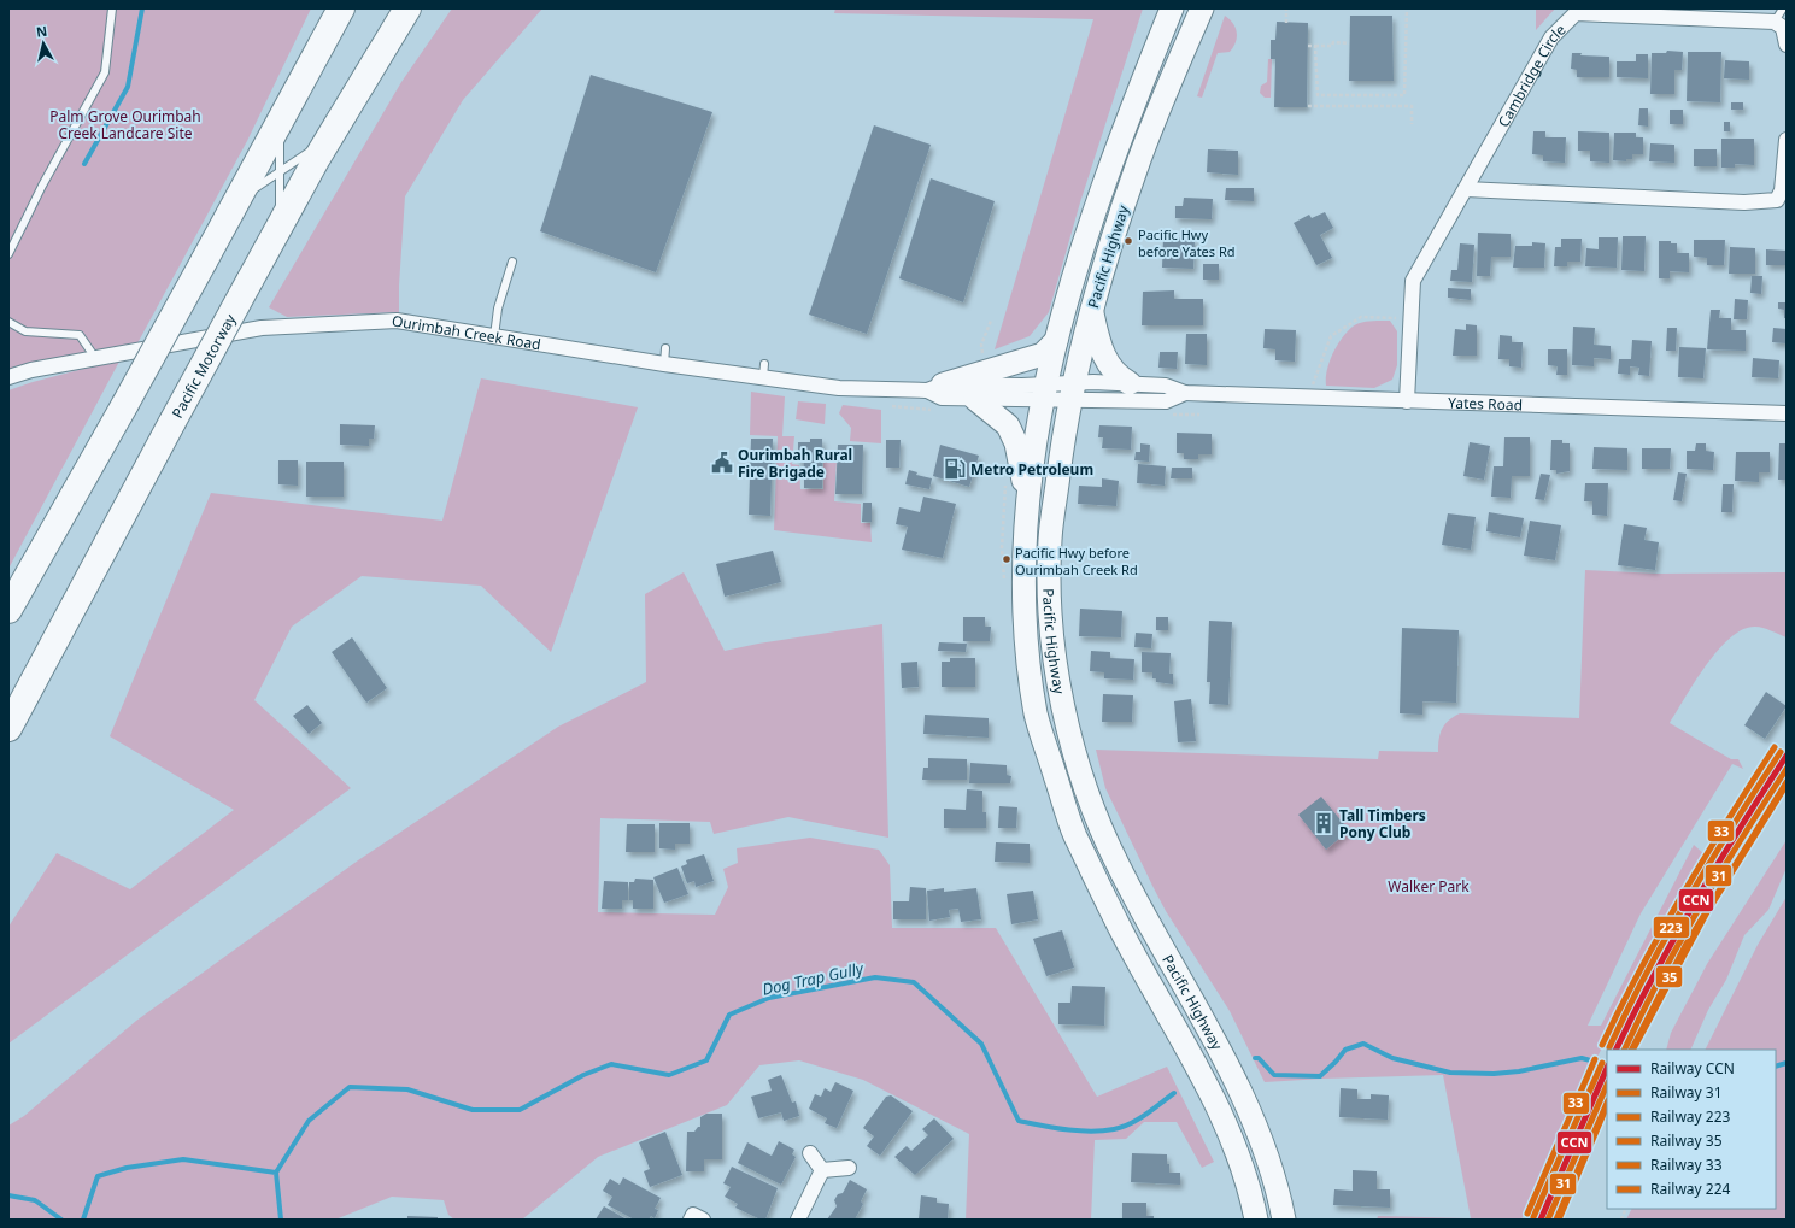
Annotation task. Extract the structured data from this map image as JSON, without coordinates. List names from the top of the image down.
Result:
{
  "streets": {
    "highway": ["Pacific Motorway"],
    "main road": ["Pacific Highway"],
    "street": ["Cambridge Circle", "Ourimbah Creek Road", "Yates Road"]
  },
  "crossings": [
    ["Cambridge Circle", "Yates Road"],
    ["Pacific Highway", "Ourimbah Creek Road"],
    ["Pacific Highway", "Yates Road"],
    ["Ourimbah Creek Road", "Yates Road"]
  ],
  "water": ["Dog Trap Gully"],
  "parks": ["Palm Grove Ourimbah Creek Landcare Site", "Walker Park"],
  "places": {
    "other": ["Pacific Hwy before Yates Rd", "Pacific Hwy before Ourimbah Creek Rd"],
    "public building": ["Ourimbah Rural Fire Brigade"],
    "fuel station": ["Metro Petroleum"],
    "building": ["Tall Timbers Pony Club"]
  },
  "lines": [
    "rail line 33",
    "rail line 223",
    "rail line CCN",
    "rail line 31",
    "rail line 35",
    "rail line 224"
  ],
  "legend": [
    "Railway CCN",
    "Railway 31",
    "Railway 223",
    "Railway 35",
    "Railway 33",
    "Railway 224"
  ],
  "north": "top"
}
